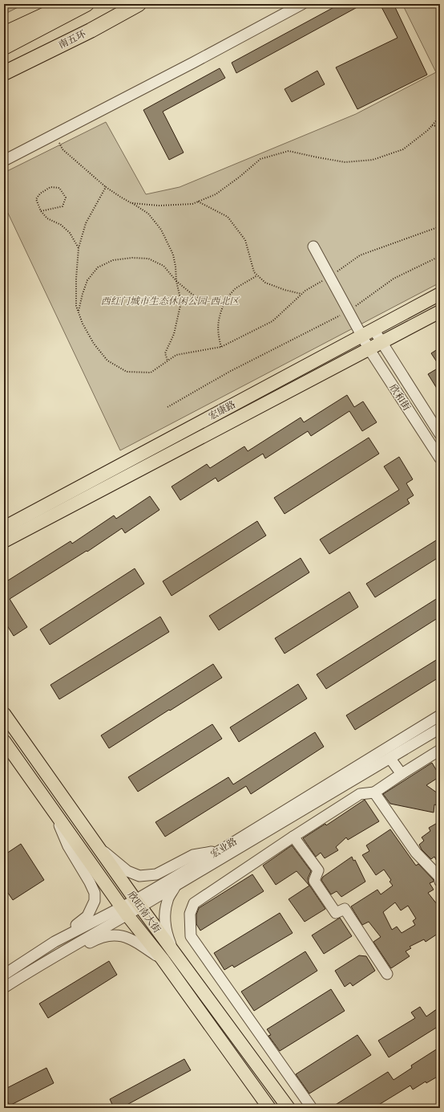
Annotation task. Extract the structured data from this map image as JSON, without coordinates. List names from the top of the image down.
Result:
{
  "streets": {
    "highway": ["南五环"],
    "main road": ["宏康路", "欣旺南大街"],
    "street": ["欣和街", "宏业路"]
  },
  "crossings": [
    ["欣和街", "宏康路"],
    ["宏业路", "欣旺南大街"]
  ],
  "parks": ["西红门城市生态休闲公园-西北区"]
}
